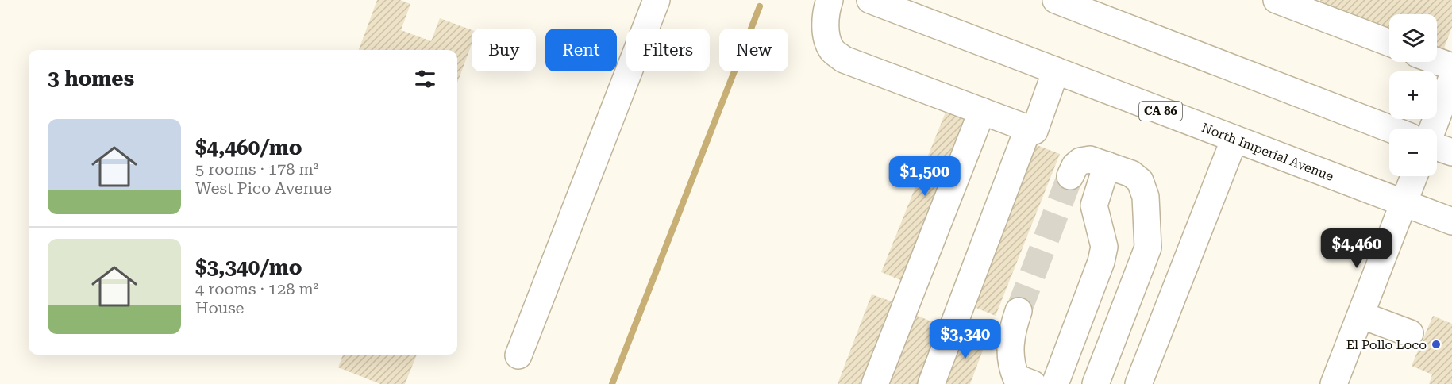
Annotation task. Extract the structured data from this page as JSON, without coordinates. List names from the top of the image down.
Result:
{
  "streets": {
    "main road": ["CA 86", "North Imperial Avenue"]
  },
  "places": ["El Pollo Loco"],
  "page": {
    "map_buttons": ["+", "−"],
    "chip": [
      "Buy",
      "Rent",
      "Filters",
      "New"
    ],
    "heading": "3 homes",
    "list": [
      {
        "name": "$4,460/mo",
        "note": "5 rooms · 178 m² · West Pico Avenue"
      },
      {
        "name": "$3,340/mo",
        "note": "4 rooms · 128 m² · House"
      }
    ],
    "price": ["$1,500", "$4,460", "$3,340"]
  }
}
